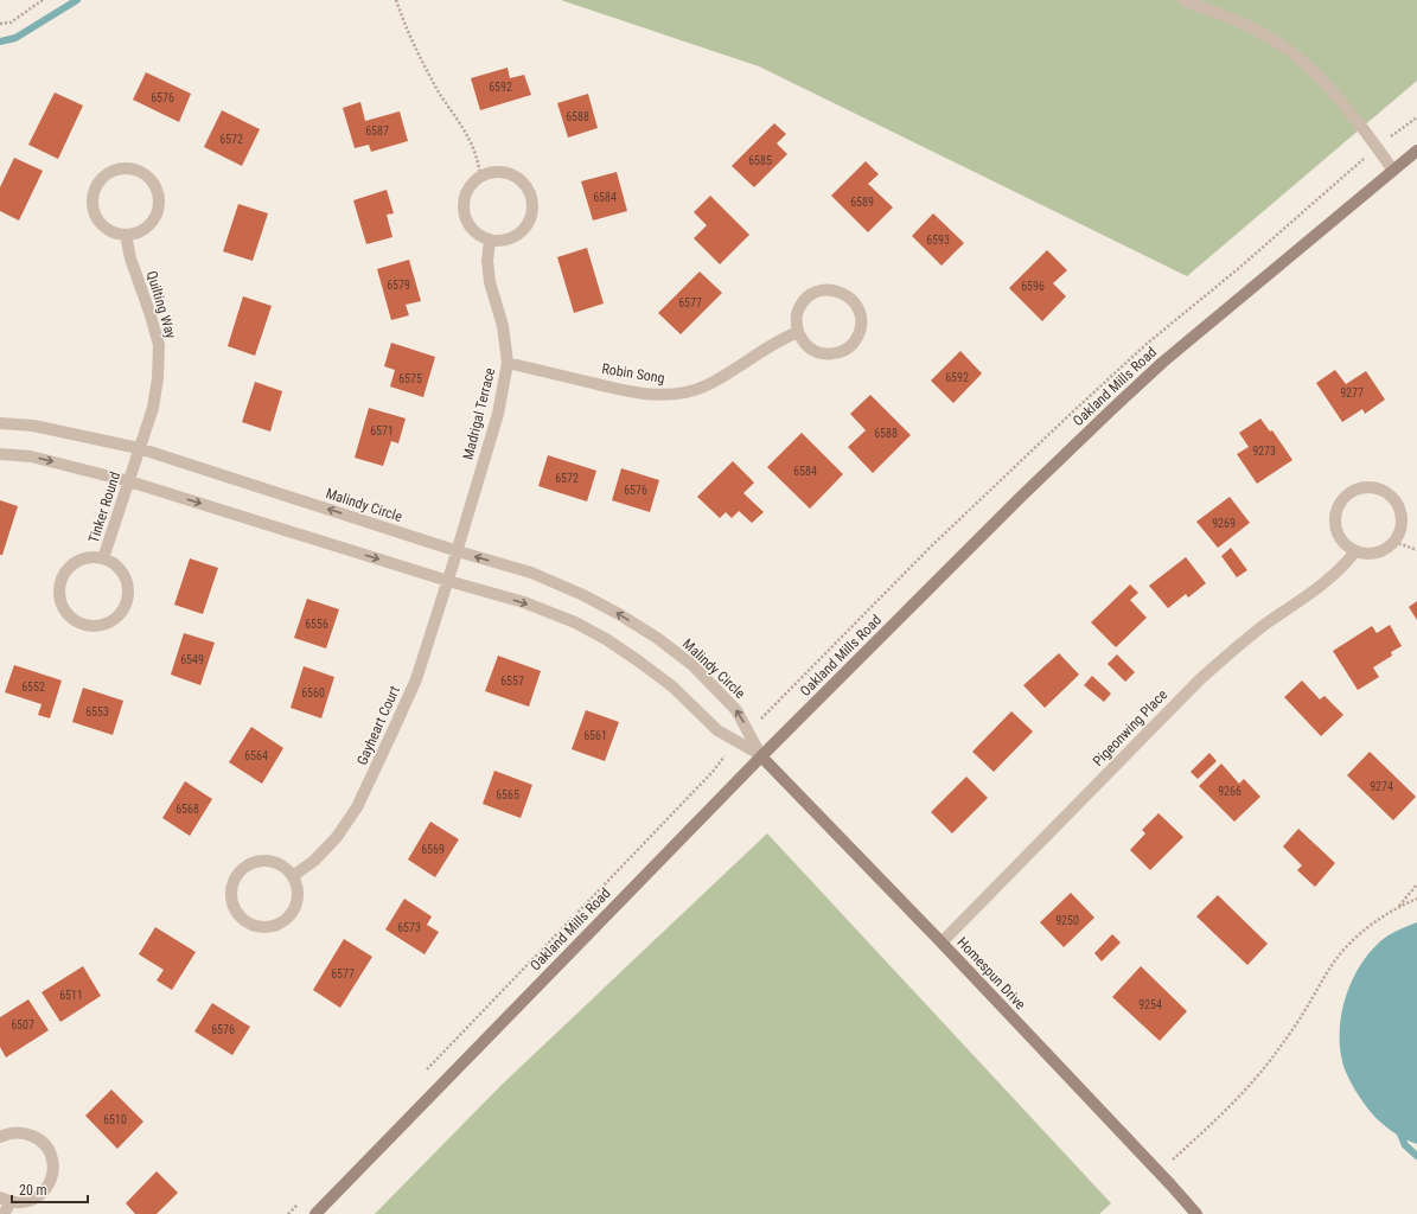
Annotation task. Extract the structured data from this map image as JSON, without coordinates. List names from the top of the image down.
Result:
{
  "streets": {
    "street": [
      "Quilting Way",
      "Robin Song",
      "Oakland Mills Road",
      "Madrigal Terrace",
      "Malindy Circle",
      "Tinker Round",
      "Gayheart Court",
      "Pigeonwing Place",
      "Homespun Drive"
    ]
  },
  "crossings": [
    ["Quilting Way", "Malindy Circle"],
    ["Quilting Way", "Tinker Round"],
    ["Robin Song", "Madrigal Terrace"],
    ["Oakland Mills Road", "Malindy Circle"],
    ["Oakland Mills Road", "Homespun Drive"],
    ["Madrigal Terrace", "Malindy Circle"],
    ["Madrigal Terrace", "Gayheart Court"],
    ["Malindy Circle", "Homespun Drive"],
    ["Pigeonwing Place", "Homespun Drive"]
  ],
  "house_numbers": [
    "6592",
    "6576",
    "6588",
    "6587",
    "6572",
    "6585",
    "6584",
    "6589",
    "6593",
    "6579",
    "6596",
    "6577",
    "6592",
    "6575",
    "9277",
    "6571",
    "6588",
    "9273",
    "6584",
    "6572",
    "6576",
    "9269",
    "6556",
    "6549",
    "6557",
    "6552",
    "6560",
    "6553",
    "6561",
    "6564",
    "9274",
    "9266",
    "6565",
    "6568",
    "6569",
    "9250",
    "6573",
    "6577",
    "6511",
    "9254",
    "6507",
    "6576",
    "6510"
  ],
  "scale_bar": "20 m"
}
